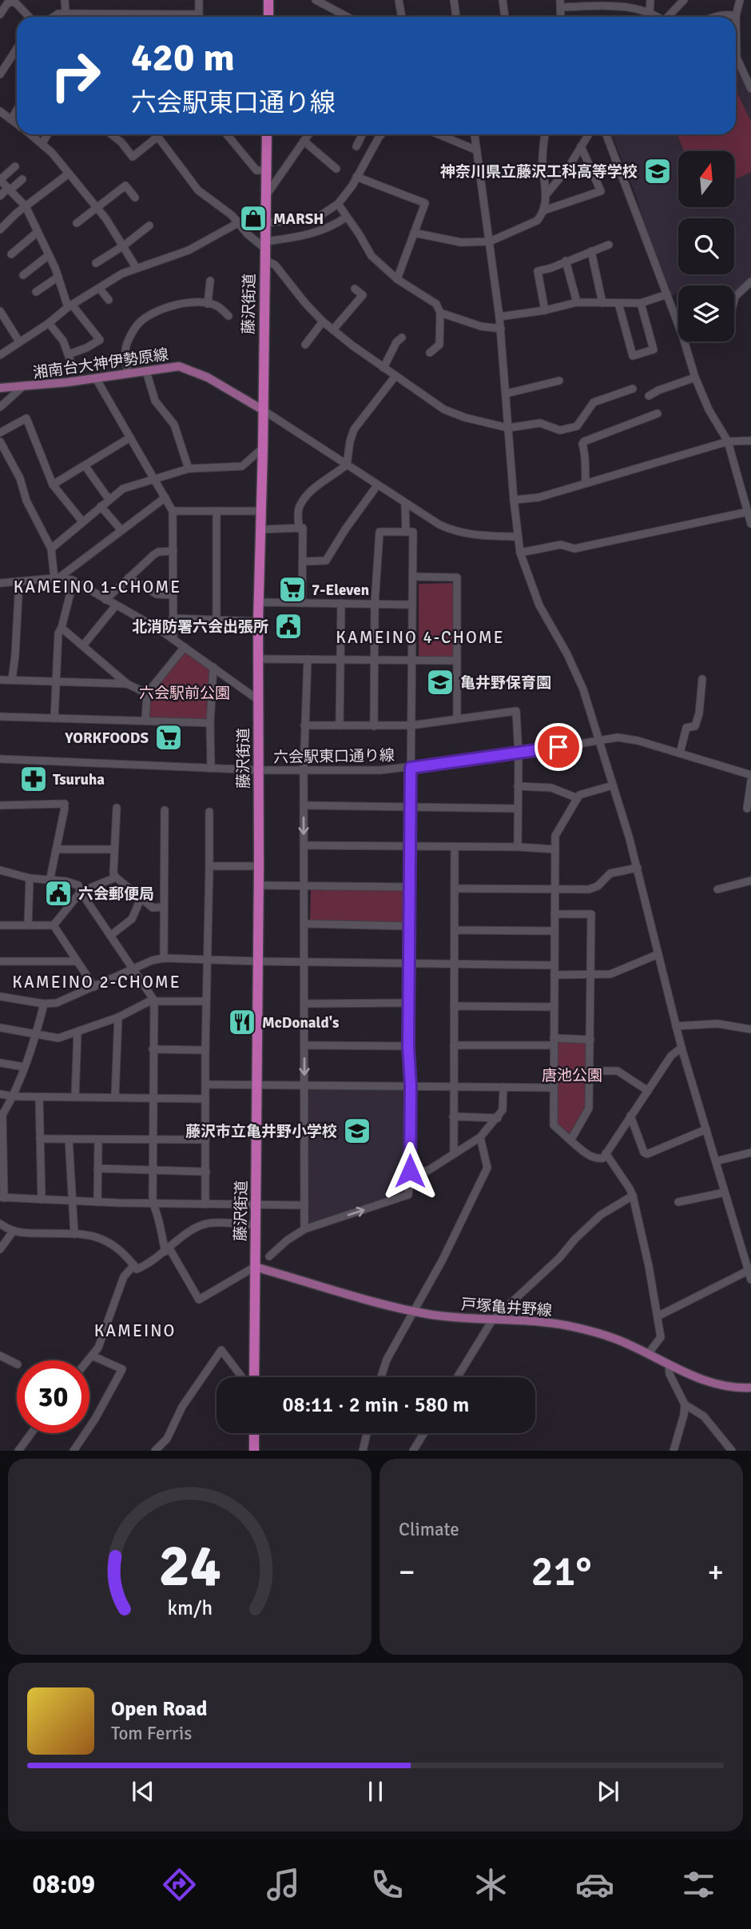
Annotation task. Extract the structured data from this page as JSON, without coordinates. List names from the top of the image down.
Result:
{
  "streets": {
    "highway": ["藤沢街道"],
    "main road": ["湘南台大神伊勢原線", "戸塚亀井野線"],
    "street": ["六会駅東口通り線"]
  },
  "crossings": [
    ["藤沢街道", "湘南台大神伊勢原線"],
    ["藤沢街道", "六会駅東口通り線"],
    ["藤沢街道", "戸塚亀井野線"]
  ],
  "districts": [
    "KAMEINO 1-CHOME",
    "KAMEINO 4-CHOME",
    "KAMEINO 2-CHOME",
    "KAMEINO"
  ],
  "parks": ["六会駅前公園", "唐池公園"],
  "places": {
    "school or university": ["神奈川県立藤沢工科高等学校", "亀井野保育園", "藤沢市立亀井野小学校"],
    "shop": ["MARSH"],
    "supermarket": ["7-Eleven", "YORKFOODS"],
    "public building": ["北消防署六会出張所", "六会郵便局"],
    "pharmacy": ["Tsuruha"],
    "restaurant": ["McDonald's"]
  },
  "north": "top",
  "page": {
    "turn": ["420 m", "六会駅東口通り線"],
    "limit": "30",
    "trip": "08:11 · 2 min · 580 m",
    "tile": "Climate",
    "heat": ["−", "21°", "+"],
    "song": ["Open Road", "Tom Ferris"],
    "tabs": "08:09",
    "gauge": ["24", "km/h"]
  }
}
